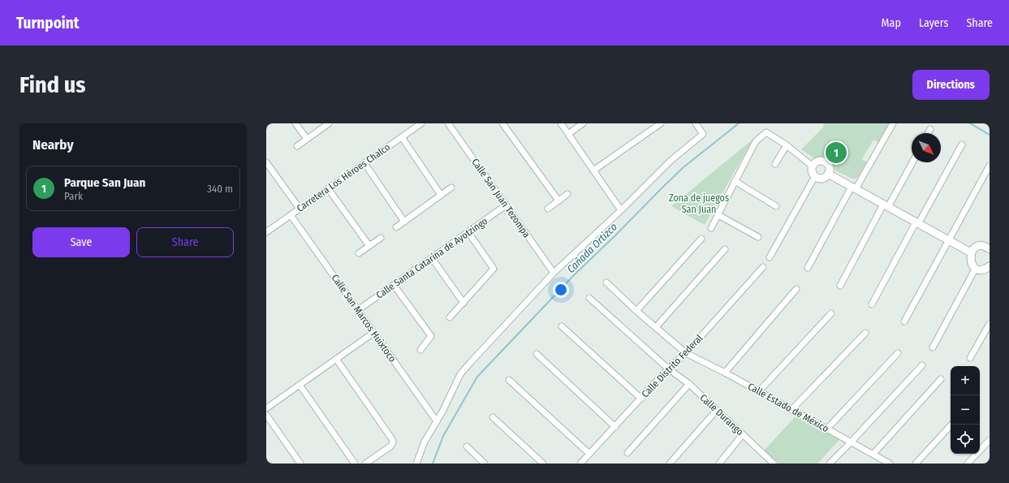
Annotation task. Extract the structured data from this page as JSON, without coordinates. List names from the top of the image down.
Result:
{
  "streets": {
    "street": [
      "Carretera Los Héroes Chalco",
      "Calle San Juan Tezompa",
      "Calle Santa Catarina de Ayotzingo",
      "Calle San Marcos Huixtoco",
      "Calle Distrito Federal",
      "Calle Estado de México",
      "Calle Durango"
    ]
  },
  "crossings": [
    ["Carretera Los Héroes Chalco", "Calle San Marcos Huixtoco"],
    ["Calle San Juan Tezompa", "Calle Santa Catarina de Ayotzingo"],
    ["Calle Santa Catarina de Ayotzingo", "Calle San Marcos Huixtoco"],
    ["Calle Distrito Federal", "Calle Estado de México"],
    ["Calle Distrito Federal", "Calle Durango"]
  ],
  "water": ["Cañada Ortizco"],
  "parks": ["Zona de juegos San Juan"],
  "north": "bottom right",
  "page": {
    "header": "Turnpoint",
    "nav": ["Map", "Layers", "Share"],
    "buttons": [
      "Directions",
      ["Save", "Share"]
    ],
    "title": "Find us",
    "heading": "Nearby",
    "pins": "1",
    "list": [
      {
        "mark": "1",
        "name": "Parque San Juan",
        "note": "Park",
        "value": "340 m"
      }
    ],
    "map_buttons": ["+", "−"]
  }
}
